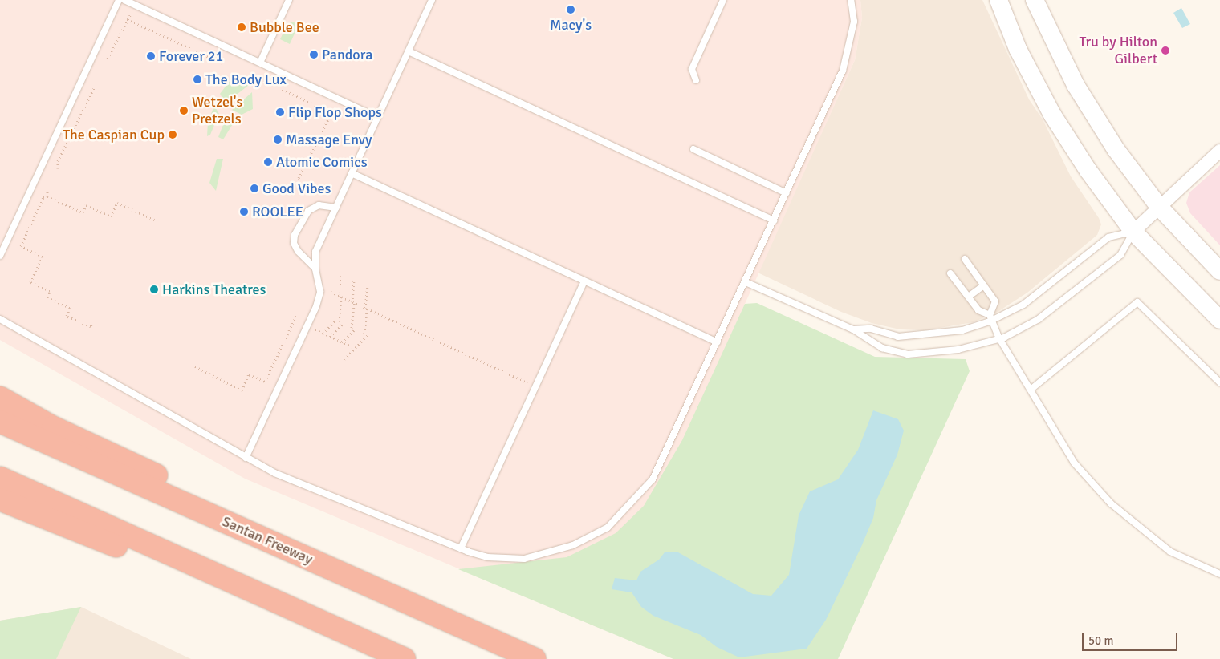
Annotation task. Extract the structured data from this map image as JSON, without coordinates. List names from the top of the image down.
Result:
{
  "streets": {
    "highway": ["Santan Freeway"]
  },
  "places": [
    "Macy's",
    "Bubble Bee",
    "Tru by Hilton Gilbert",
    "Pandora",
    "Forever 21",
    "The Body Lux",
    "Wetzel's Pretzels",
    "Flip Flop Shops",
    "The Caspian Cup",
    "Massage Envy",
    "Atomic Comics",
    "Good Vibes",
    "ROOLEE",
    "Harkins Theatres"
  ],
  "scale_bar": "50 m"
}
